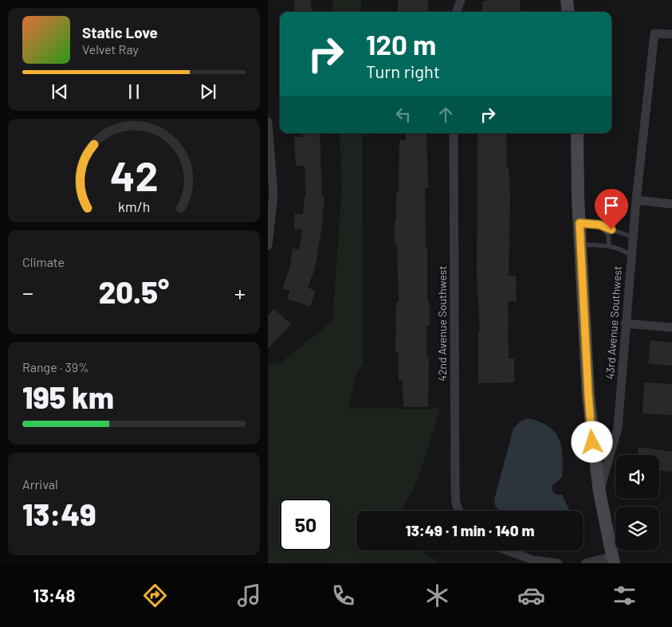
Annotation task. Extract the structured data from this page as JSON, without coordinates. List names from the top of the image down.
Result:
{
  "streets": {
    "street": ["43rd Avenue Southwest", "42nd Avenue Southwest"]
  },
  "page": {
    "turn": ["120 m", "Turn right"],
    "song": ["Static Love", "Velvet Ray"],
    "tile": [
      "Climate",
      ["Range · 39%", "195 km"],
      ["Arrival", "13:49"]
    ],
    "heat": ["−", "20.5°", "+"],
    "limit": "50",
    "trip": "13:49 · 1 min · 140 m",
    "tabs": "13:48",
    "gauge": ["42", "km/h"]
  }
}
